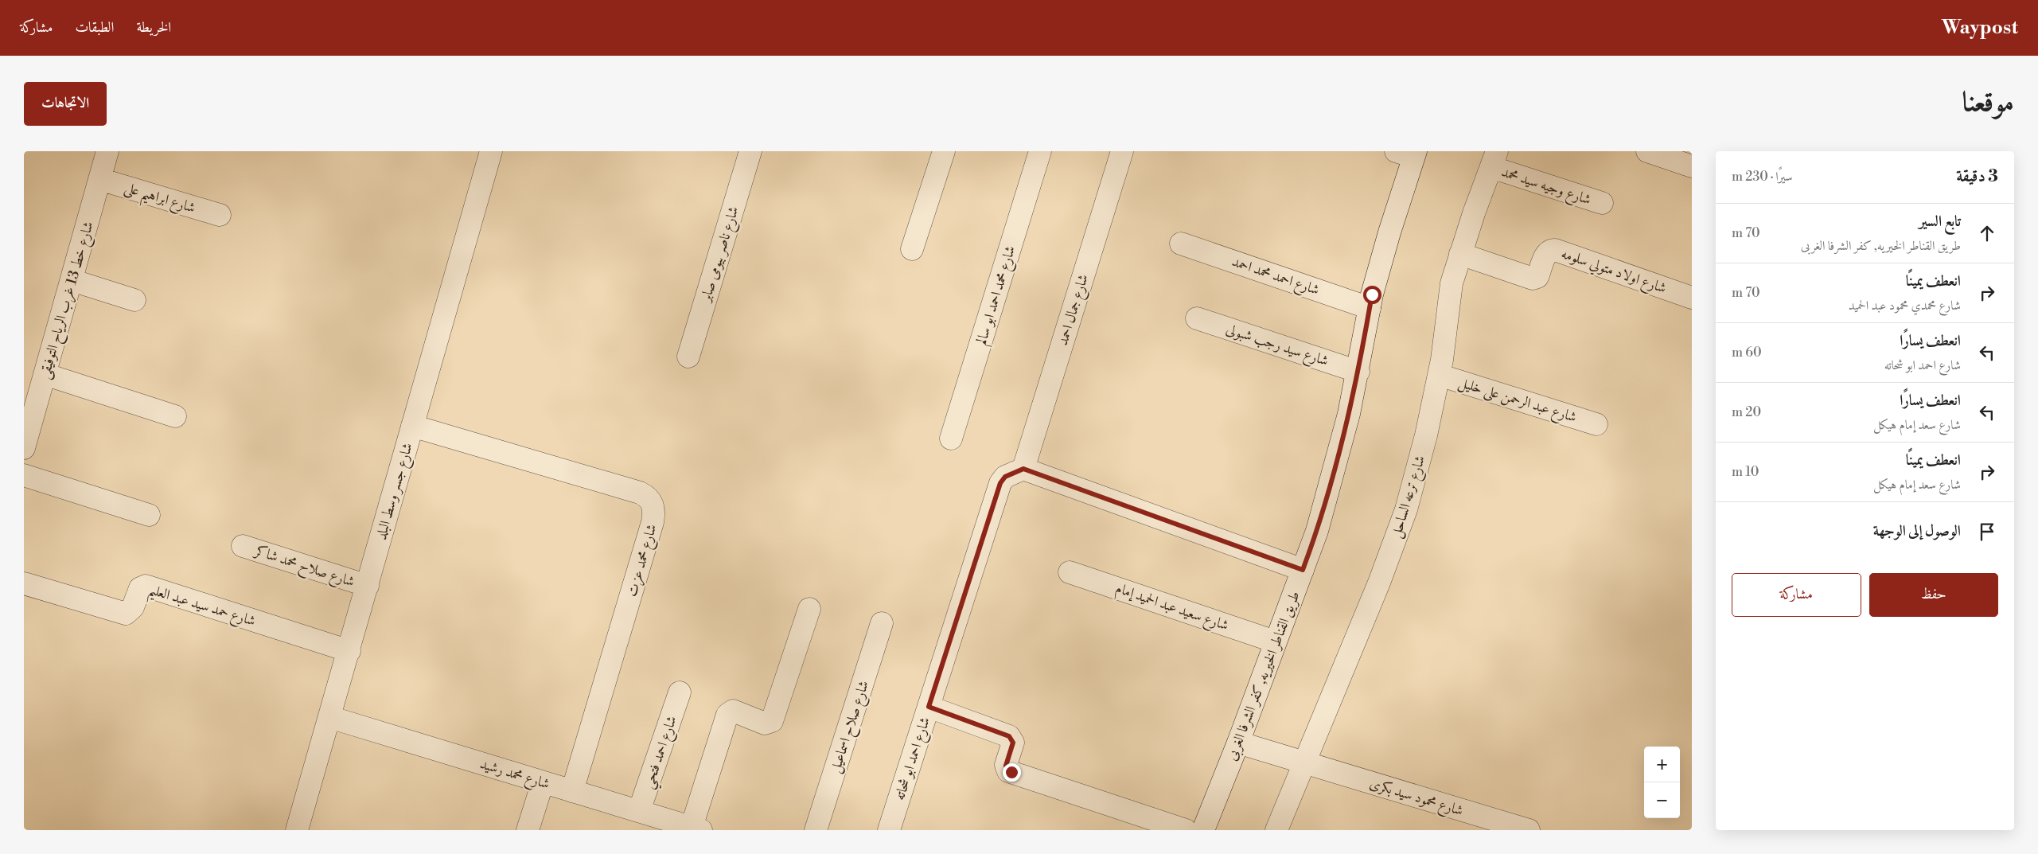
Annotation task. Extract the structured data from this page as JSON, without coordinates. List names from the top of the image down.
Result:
{
  "streets": {
    "street": [
      "شارع وجيه سيد محمد",
      "شارع ابراهيم على",
      "شارع ناصر بيومى صابر",
      "شارع اولاد متولي سلومه",
      "شارع احمد محمد احمد",
      "شارع محمد احمد ابو سالم",
      "شارع خط 13 غرب الرياح التوفيقى",
      "شارع جمال احمد",
      "شارع سيد رجب شبولى",
      "شارع عبد الرحمن على خليل",
      "شارع جسر وسط البلد",
      "شارع ترعه الساحل",
      "شارع محمد عزت",
      "شارع صلاح محمد شاكر",
      "شارع حمد سيد عبد العليم",
      "شارع سعيد عبد الحميد إمام",
      "طريق القناطر الخيريه, كفر الشرفا الغربى",
      "شارع صلاح اسماعيل",
      "شارع احمد فتحي",
      "شارع احمد ابو شحاته",
      "شارع محمد رشيد",
      "شارع محمود سيد بكرى"
    ]
  },
  "crossings": [
    ["شارع وجيه سيد محمد", "شارع ترعه الساحل"],
    ["شارع ابراهيم على", "شارع خط 13 غرب الرياح التوفيقى"],
    ["شارع اولاد متولي سلومه", "شارع ترعه الساحل"],
    ["شارع احمد محمد احمد", "طريق القناطر الخيريه, كفر الشرفا الغربى"],
    ["شارع جمال احمد", "شارع احمد ابو شحاته"],
    ["شارع سيد رجب شبولى", "طريق القناطر الخيريه, كفر الشرفا الغربى"],
    ["شارع عبد الرحمن على خليل", "شارع ترعه الساحل"],
    ["شارع جسر وسط البلد", "شارع محمد عزت"],
    ["شارع جسر وسط البلد", "شارع صلاح محمد شاكر"],
    ["شارع جسر وسط البلد", "شارع حمد سيد عبد العليم"],
    ["شارع جسر وسط البلد", "شارع محمد رشيد"],
    ["شارع ترعه الساحل", "شارع محمود سيد بكرى"],
    ["شارع محمد عزت", "شارع محمد رشيد"],
    ["شارع سعيد عبد الحميد إمام", "طريق القناطر الخيريه, كفر الشرفا الغربى"],
    ["طريق القناطر الخيريه, كفر الشرفا الغربى", "شارع محمود سيد بكرى"],
    ["شارع احمد فتحي", "شارع محمد رشيد"]
  ],
  "page": {
    "header": "Waypost",
    "nav": ["الخريطة", "الطبقات", "مشاركة"],
    "title": "موقعنا",
    "buttons": [
      "الاتجاهات",
      ["حفظ", "مشاركة"]
    ],
    "heading": ["3 دقيقة", "سيرًا · 230 m"],
    "list": [
      ["تابع السير", "طريق القناطر الخيريه, كفر الشرفا الغربى", "70 m"],
      ["انعطف يمينًا", "شارع محمدي محمود عبد الحميد", "70 m"],
      ["انعطف يسارًا", "شارع احمد ابو شحاته", "60 m"],
      ["انعطف يسارًا", "شارع سعد إمام هيكل", "20 m"],
      ["انعطف يمينًا", "شارع سعد إمام هيكل", "10 m"],
      "الوصول إلى الوجهة"
    ],
    "map_buttons": ["+", "−"]
  }
}
